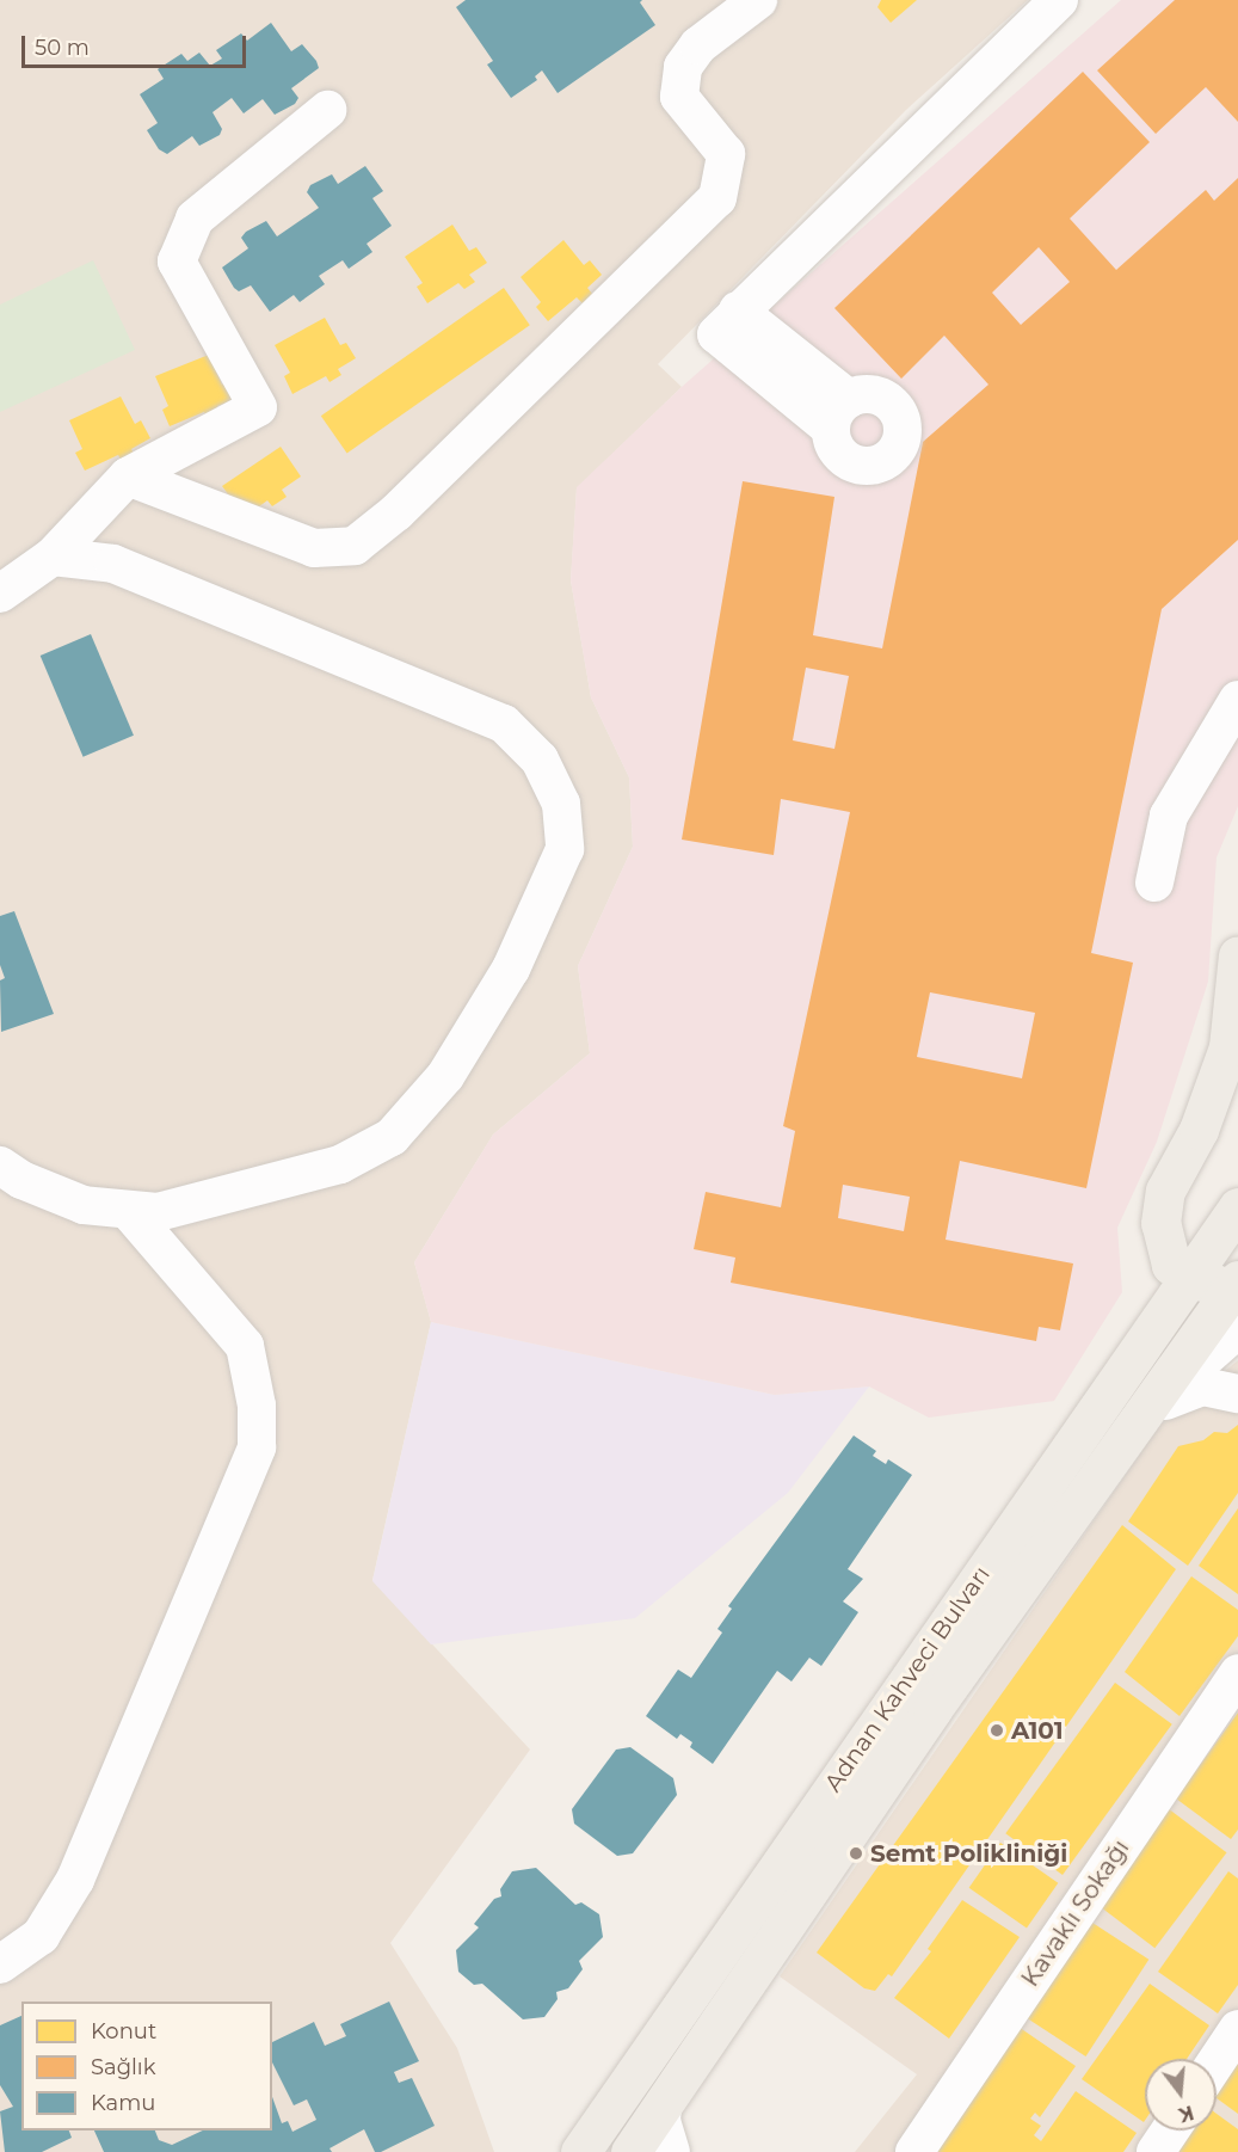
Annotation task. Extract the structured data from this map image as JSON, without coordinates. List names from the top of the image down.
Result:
{
  "streets": {
    "main road": ["Adnan Kahveci Bulvarı"],
    "street": ["Kavaklı Sokağı"]
  },
  "places": ["A101", "Semt Polikliniği"],
  "legend": ["Konut", "Sağlık", "Kamu"],
  "scale_bar": "50 m",
  "north": "bottom"
}
